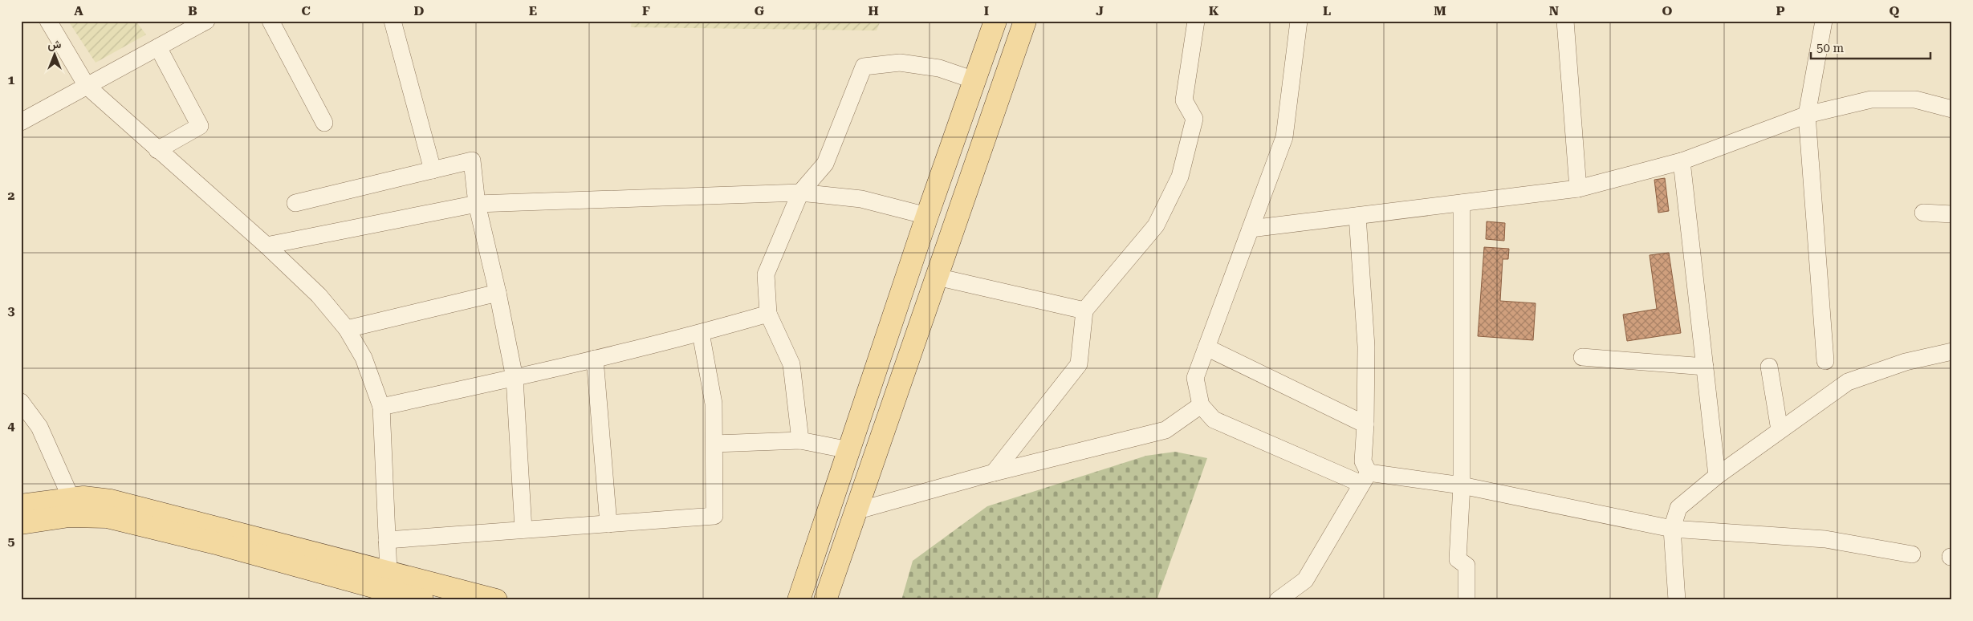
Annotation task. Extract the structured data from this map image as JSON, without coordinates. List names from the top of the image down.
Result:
{
  "scale_bar": "50 m",
  "north": "top",
  "grid": {
    "columns": [
      "A",
      "B",
      "C",
      "D",
      "E",
      "F",
      "G",
      "H",
      "I",
      "J",
      "K",
      "L",
      "M",
      "N",
      "O",
      "P",
      "Q"
    ],
    "rows": [
      "1",
      "2",
      "3",
      "4",
      "5"
    ]
  }
}
